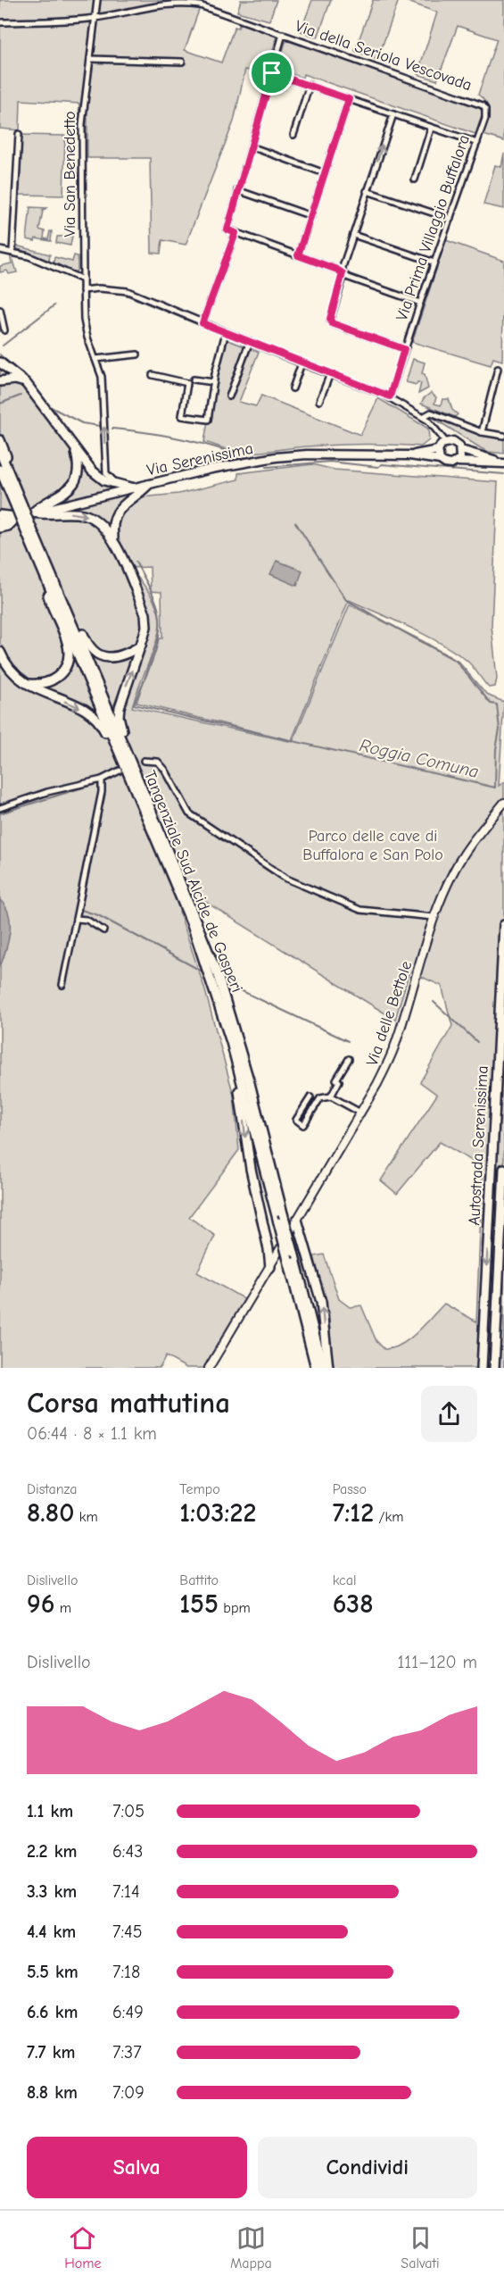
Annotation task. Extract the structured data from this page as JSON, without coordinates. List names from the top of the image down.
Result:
{
  "streets": {
    "highway": ["Tangenziale Sud Alcide de Gasperi", "Autostrada Serenissima"],
    "main road": ["Via Serenissima", "Via delle Bettole"],
    "street": ["Via della Seriola Vescovada", "Via San Benedetto", "Via Prima Villaggio Buffalora"]
  },
  "crossings": [
    ["Via della Seriola Vescovada", "Via San Benedetto"],
    ["Via della Seriola Vescovada", "Via Prima Villaggio Buffalora"]
  ],
  "water": ["Roggia Comuna"],
  "parks": ["Parco delle cave di Buffalora e San Polo"],
  "page": {
    "heading": ["Corsa mattutina", "06:44 · 8 × 1.1 km"],
    "stats": [
      ["Distanza", "8.80 km"],
      ["Tempo", "1:03:22"],
      ["Passo", "7:12 /km"],
      ["Dislivello", "96 m"],
      ["Battito", "155 bpm"],
      ["kcal", "638"]
    ],
    "chart": ["Dislivello", "111–120 m"],
    "list": [
      {
        "name": "1.1 km",
        "note": "7:05"
      },
      {
        "name": "2.2 km",
        "note": "6:43"
      },
      {
        "name": "3.3 km",
        "note": "7:14"
      },
      {
        "name": "4.4 km",
        "note": "7:45"
      },
      {
        "name": "5.5 km",
        "note": "7:18"
      },
      {
        "name": "6.6 km",
        "note": "6:49"
      },
      {
        "name": "7.7 km",
        "note": "7:37"
      },
      {
        "name": "8.8 km",
        "note": "7:09"
      }
    ],
    "buttons": ["Salva", "Condividi"],
    "tabs": ["Home", "Mappa", "Salvati"]
  }
}
